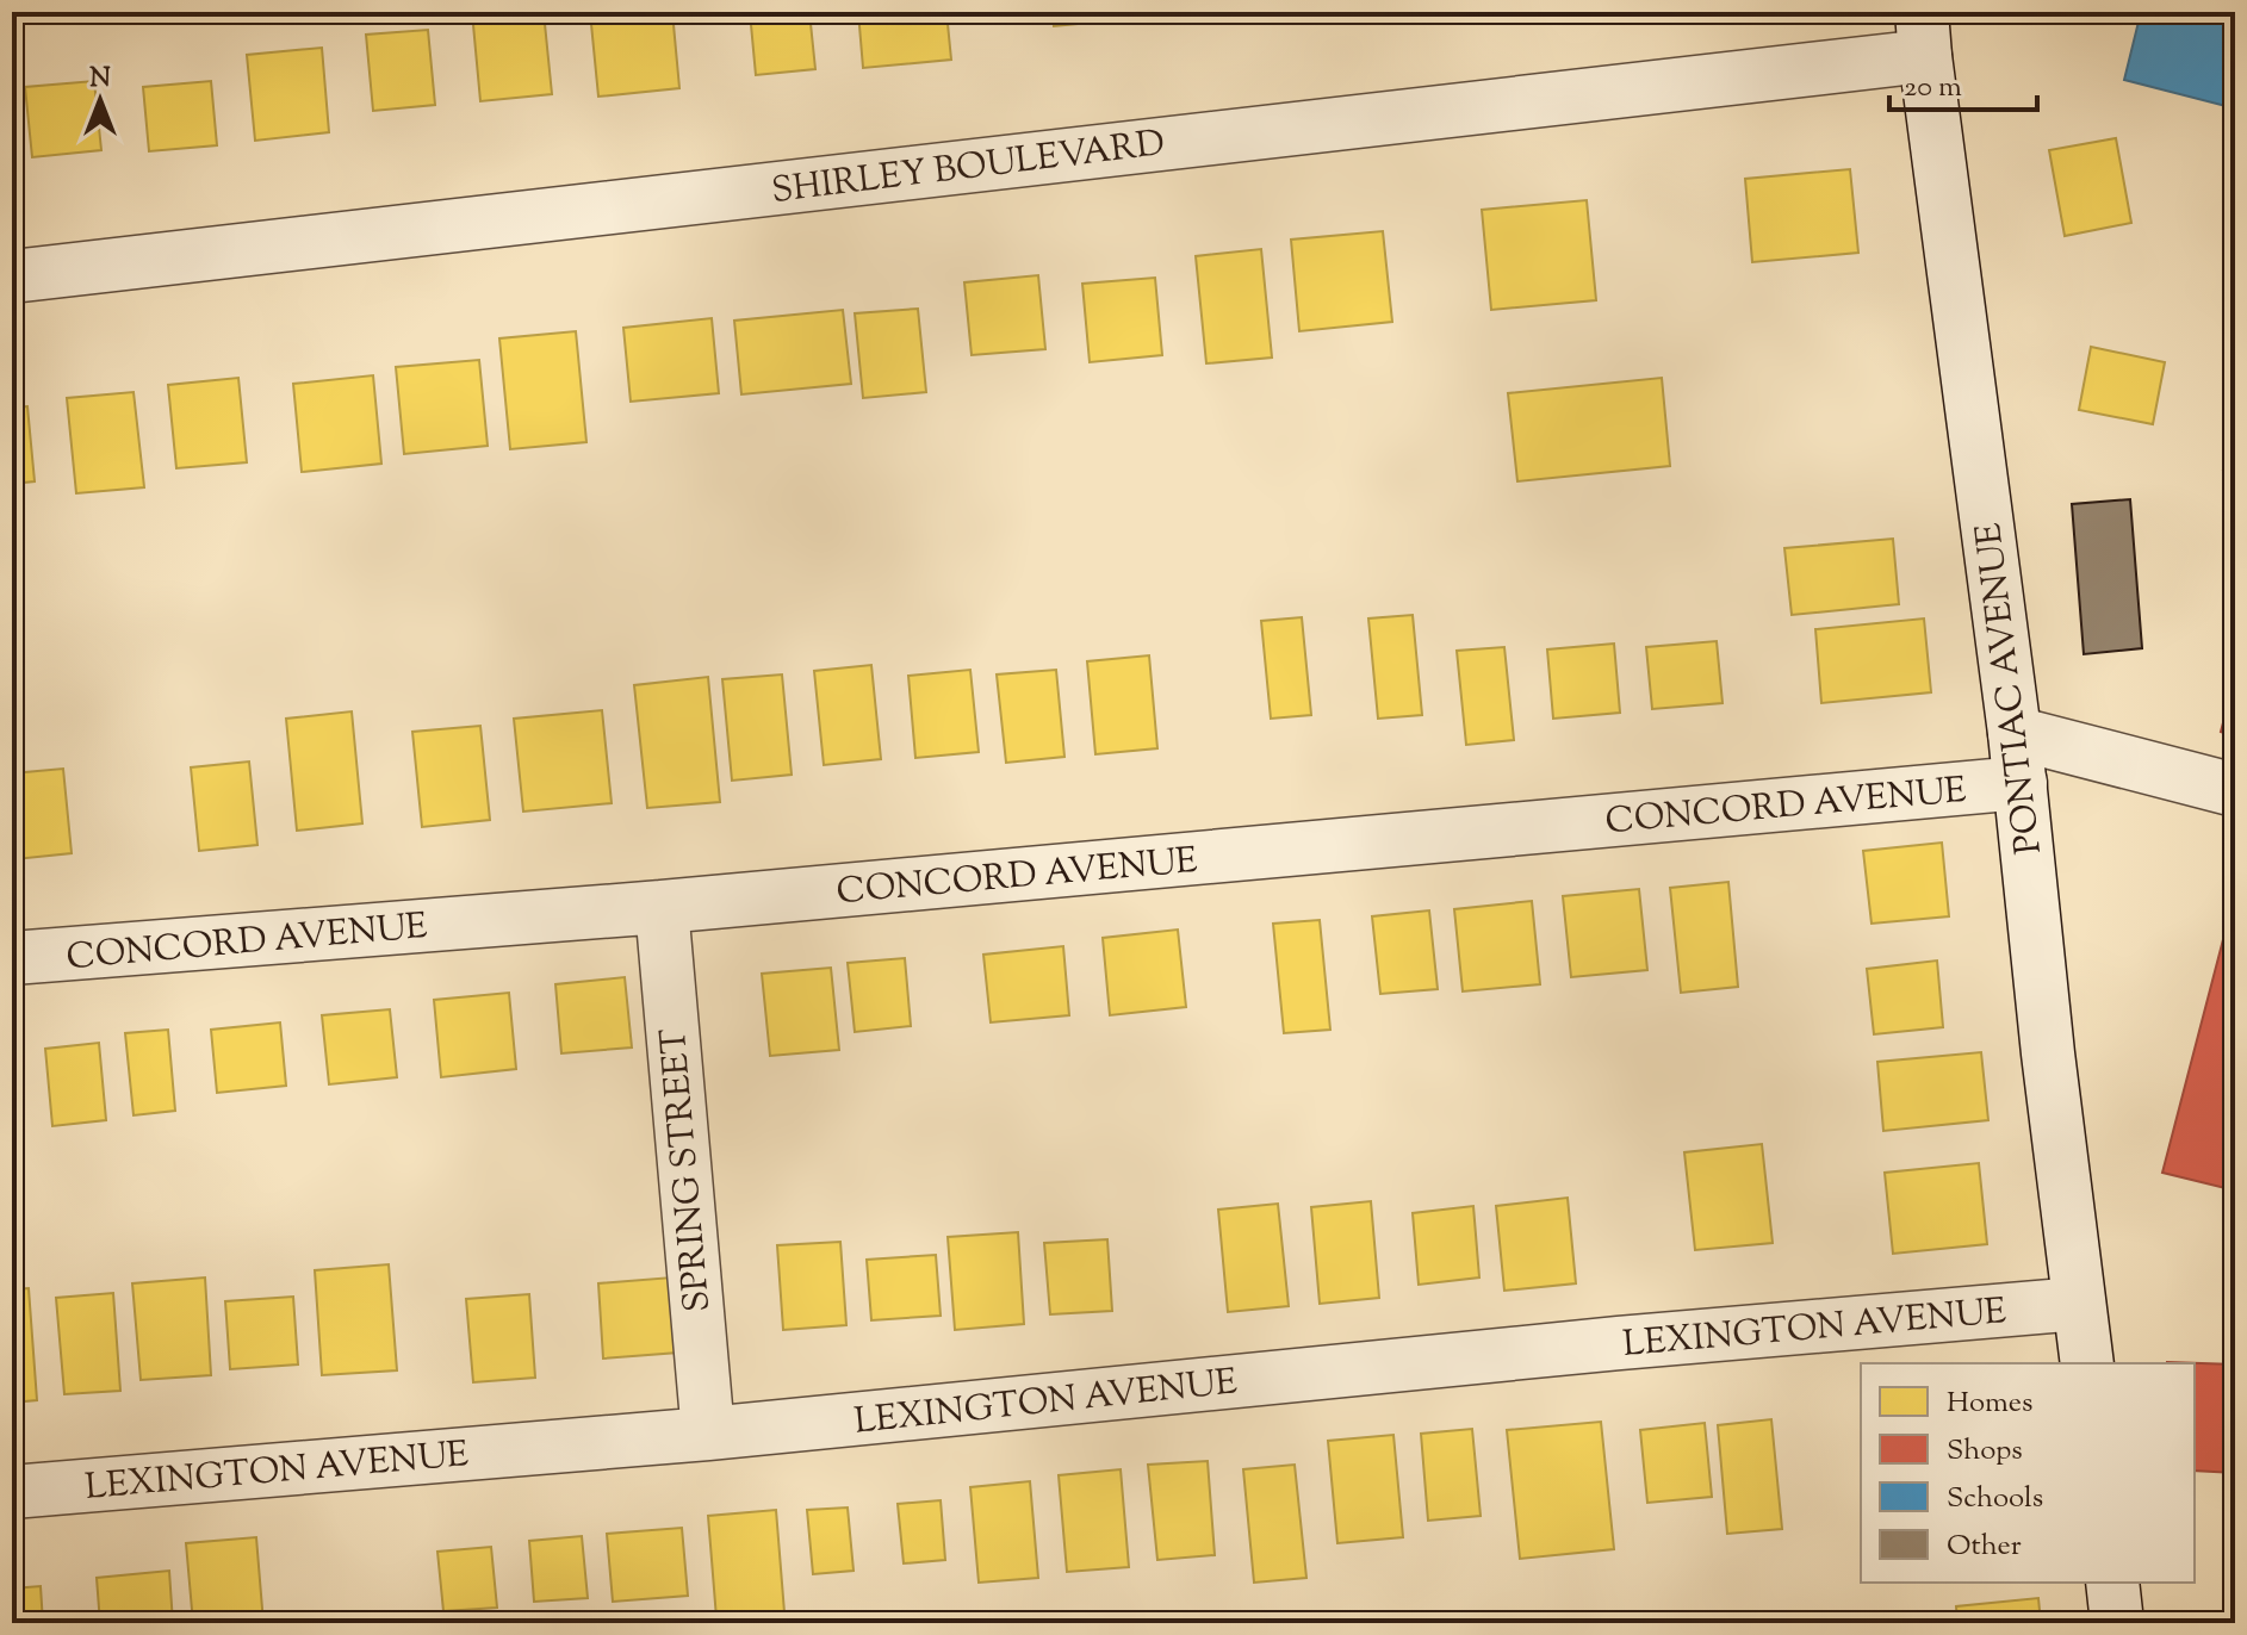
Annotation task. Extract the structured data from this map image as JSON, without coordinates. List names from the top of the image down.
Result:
{
  "streets": {
    "street": [
      "SHIRLEY BOULEVARD",
      "PONTIAC AVENUE",
      "CONCORD AVENUE",
      "SPRING STREET",
      "LEXINGTON AVENUE"
    ]
  },
  "crossings": [
    ["SHIRLEY BOULEVARD", "PONTIAC AVENUE"],
    ["PONTIAC AVENUE", "CONCORD AVENUE"],
    ["PONTIAC AVENUE", "LEXINGTON AVENUE"],
    ["CONCORD AVENUE", "SPRING STREET"],
    ["SPRING STREET", "LEXINGTON AVENUE"]
  ],
  "legend": [
    "Homes",
    "Shops",
    "Schools",
    "Other"
  ],
  "scale_bar": "20 m",
  "north": "top"
}
